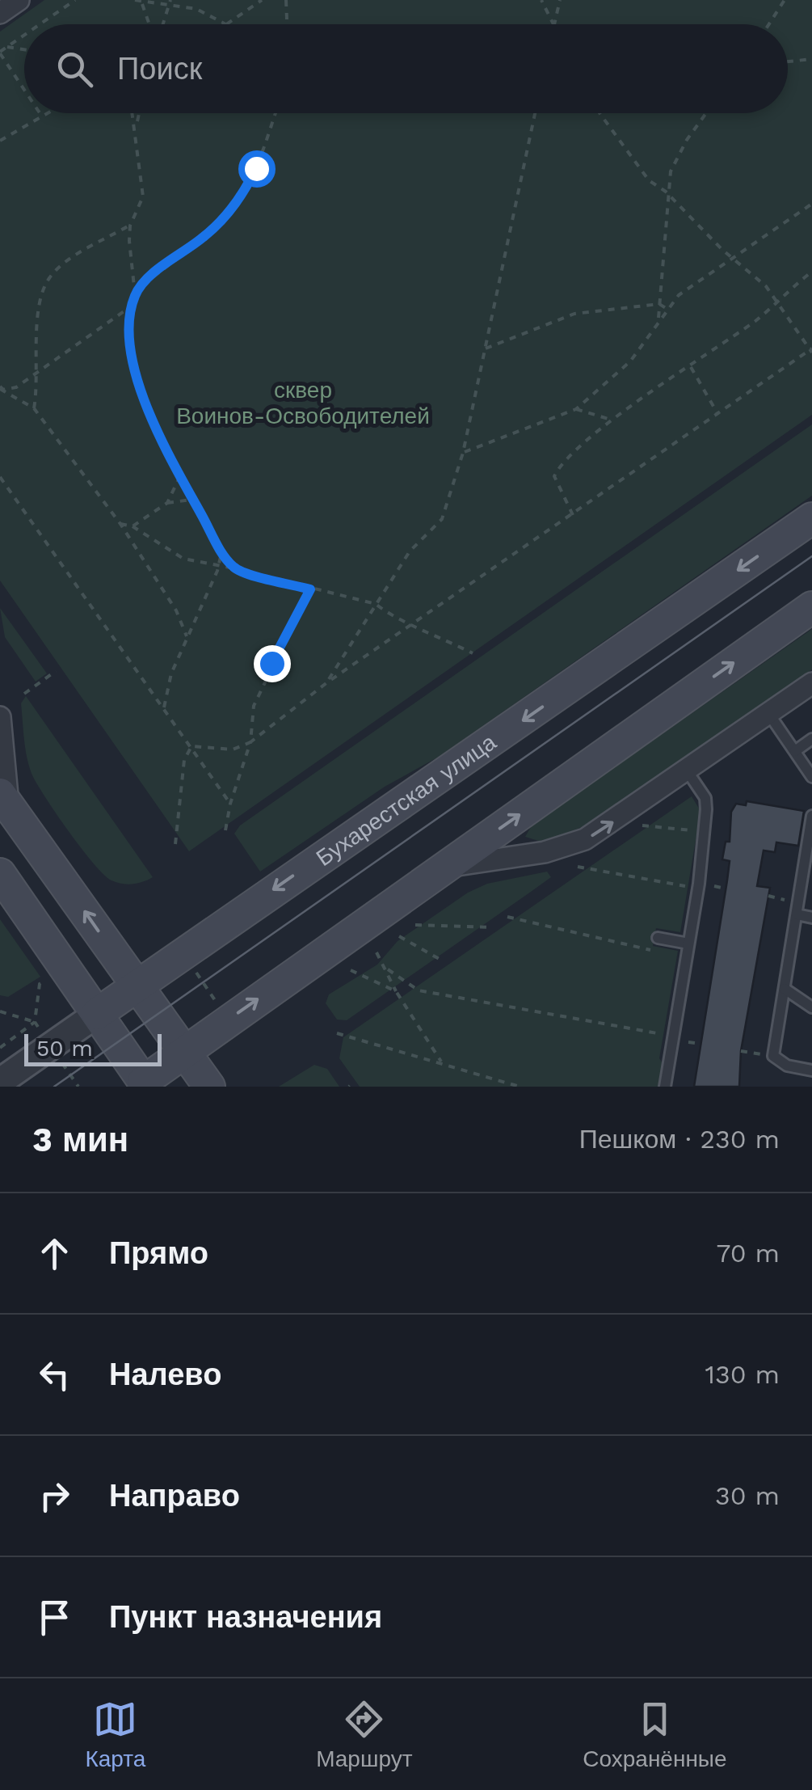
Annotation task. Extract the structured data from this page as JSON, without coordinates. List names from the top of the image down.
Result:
{
  "streets": {
    "main road": ["Бухарестская улица"]
  },
  "parks": ["сквер Воинов-Освободителей"],
  "scale_bar": "50 m",
  "page": {
    "search": "Поиск",
    "scale": "50 m",
    "heading": ["3 мин", "Пешком · 230 m"],
    "list": [
      ["Прямо", "70 m"],
      ["Налево", "130 m"],
      ["Направо", "30 m"],
      "Пункт назначения"
    ],
    "nav": ["Карта", "Маршрут", "Сохранённые"]
  }
}
